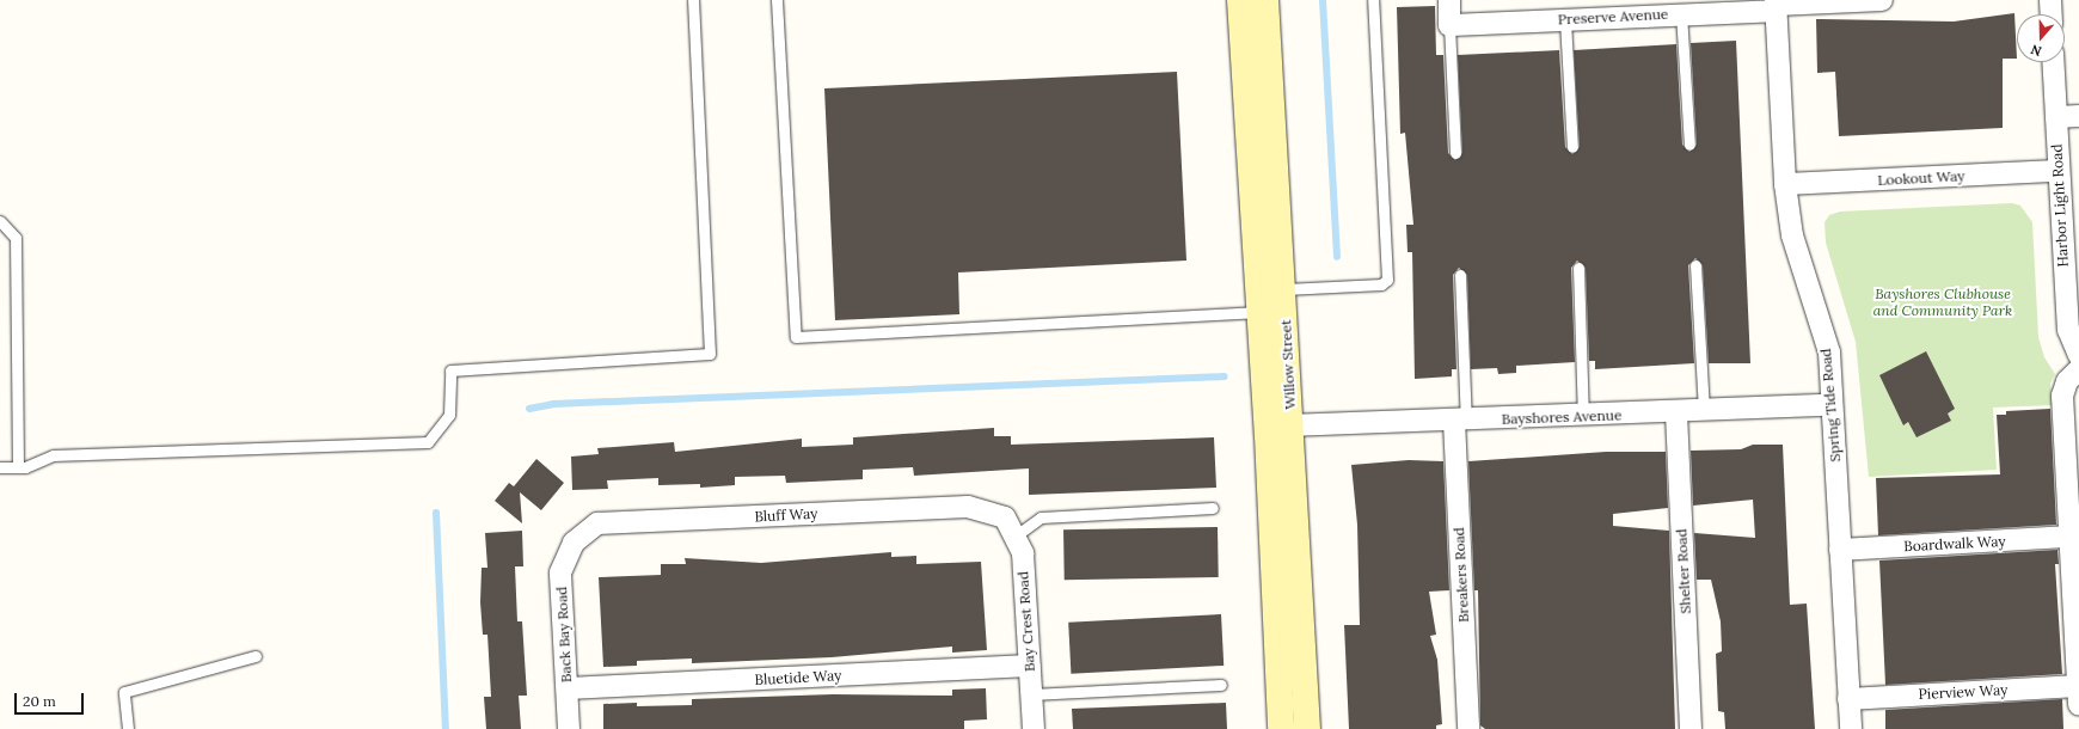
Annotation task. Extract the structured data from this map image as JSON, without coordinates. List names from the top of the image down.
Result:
{
  "streets": {
    "street": [
      "Preserve Avenue",
      "Lookout Way",
      "Harbor Light Road",
      "Willow Street",
      "Spring Tide Road",
      "Bayshores Avenue",
      "Bluff Way",
      "Boardwalk Way",
      "Shelter Road",
      "Breakers Road",
      "Bay Crest Road",
      "Back Bay Road",
      "Bluetide Way",
      "Pierview Way"
    ]
  },
  "crossings": [
    ["Preserve Avenue", "Spring Tide Road"],
    ["Lookout Way", "Harbor Light Road"],
    ["Lookout Way", "Spring Tide Road"],
    ["Willow Street", "Bayshores Avenue"],
    ["Spring Tide Road", "Bayshores Avenue"],
    ["Spring Tide Road", "Boardwalk Way"],
    ["Spring Tide Road", "Pierview Way"],
    ["Bayshores Avenue", "Shelter Road"],
    ["Bayshores Avenue", "Breakers Road"],
    ["Bluff Way", "Bay Crest Road"],
    ["Bluff Way", "Back Bay Road"],
    ["Bay Crest Road", "Bluetide Way"],
    ["Back Bay Road", "Bluetide Way"]
  ],
  "parks": ["Bayshores Clubhouse and Community Park"],
  "scale_bar": "20 m",
  "north": "bottom"
}
